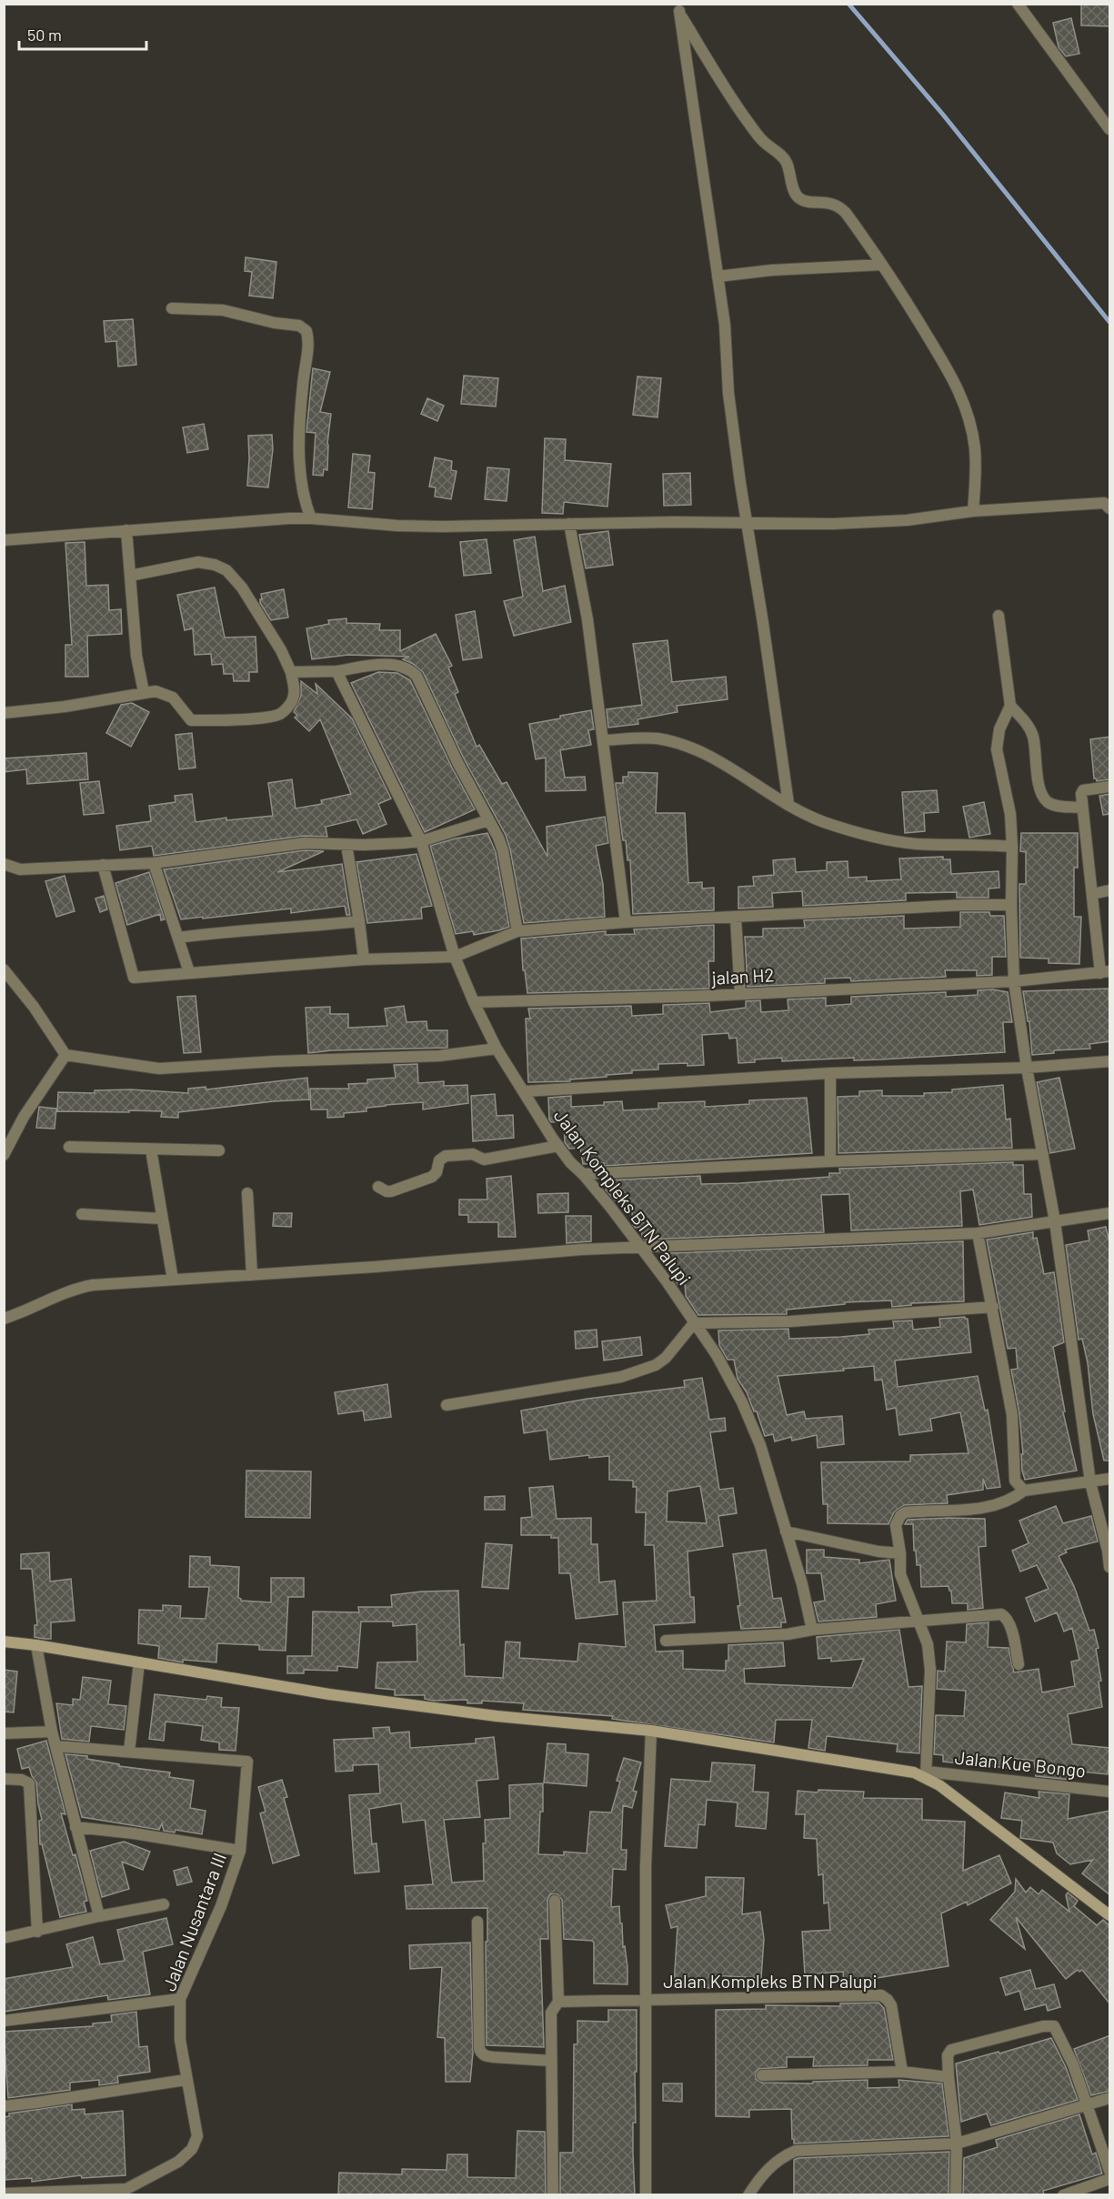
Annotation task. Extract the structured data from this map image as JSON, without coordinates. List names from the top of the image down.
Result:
{
  "streets": {
    "street": [
      "jalan H2",
      "Jalan Kompleks BTN Palupi",
      "Jalan Kue Bongo",
      "Jalan Nusantara III"
    ]
  },
  "crossings": [
    ["jalan H2", "Jalan Kompleks BTN Palupi"]
  ],
  "scale_bar": "50 m"
}
